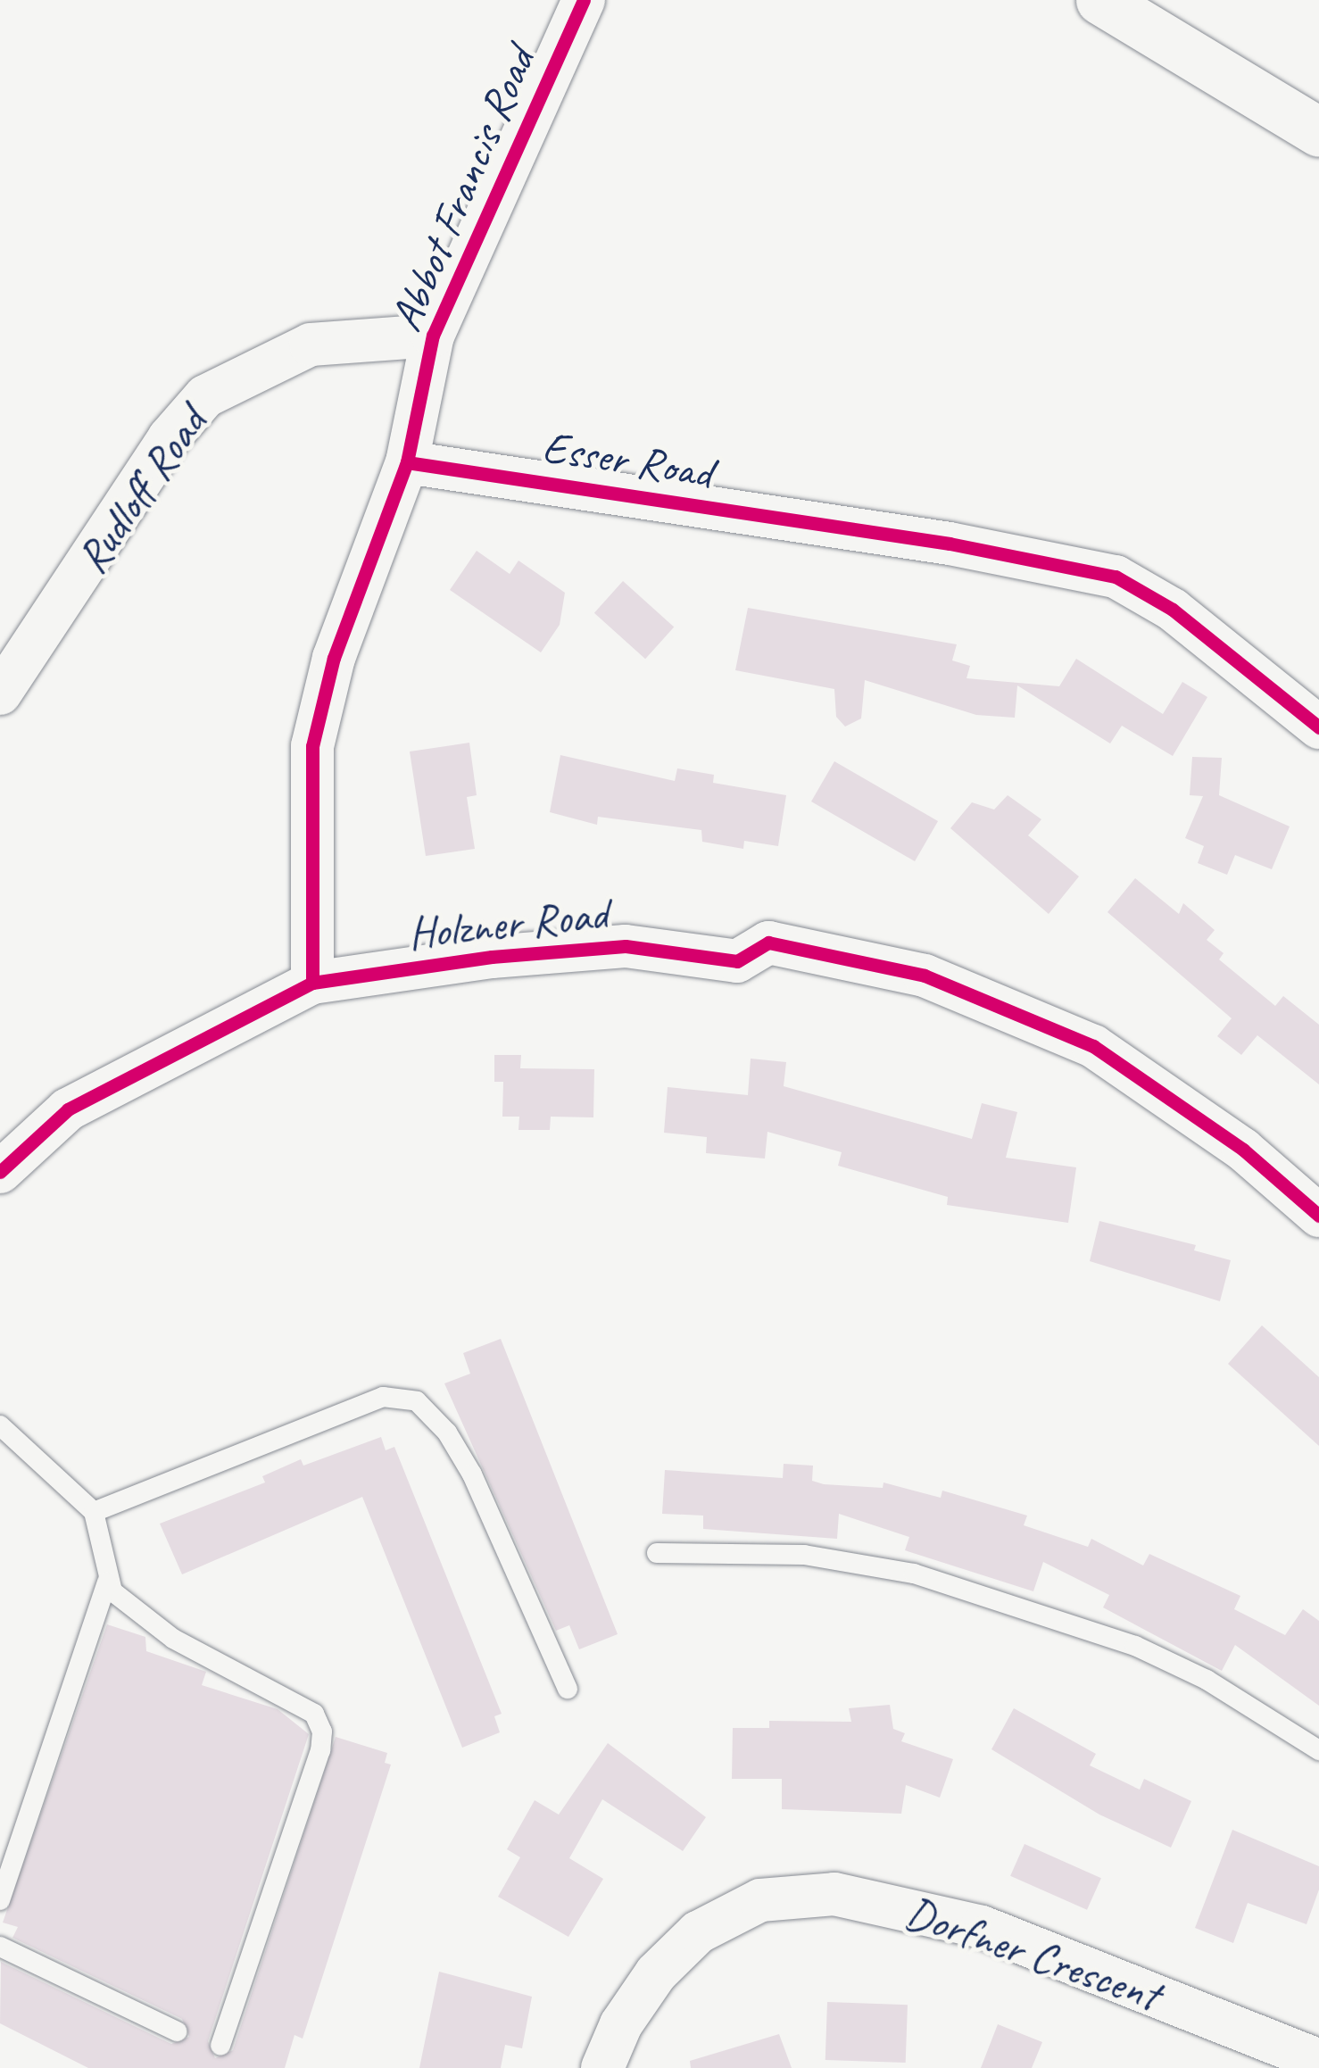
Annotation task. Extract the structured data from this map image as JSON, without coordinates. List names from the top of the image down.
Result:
{
  "streets": {
    "street": [
      "Abbot Francis Road",
      "Esser Road",
      "Rudloff Road",
      "Holzner Road",
      "Dorfner Crescent"
    ]
  },
  "crossings": [
    ["Abbot Francis Road", "Esser Road"],
    ["Abbot Francis Road", "Rudloff Road"]
  ]
}
